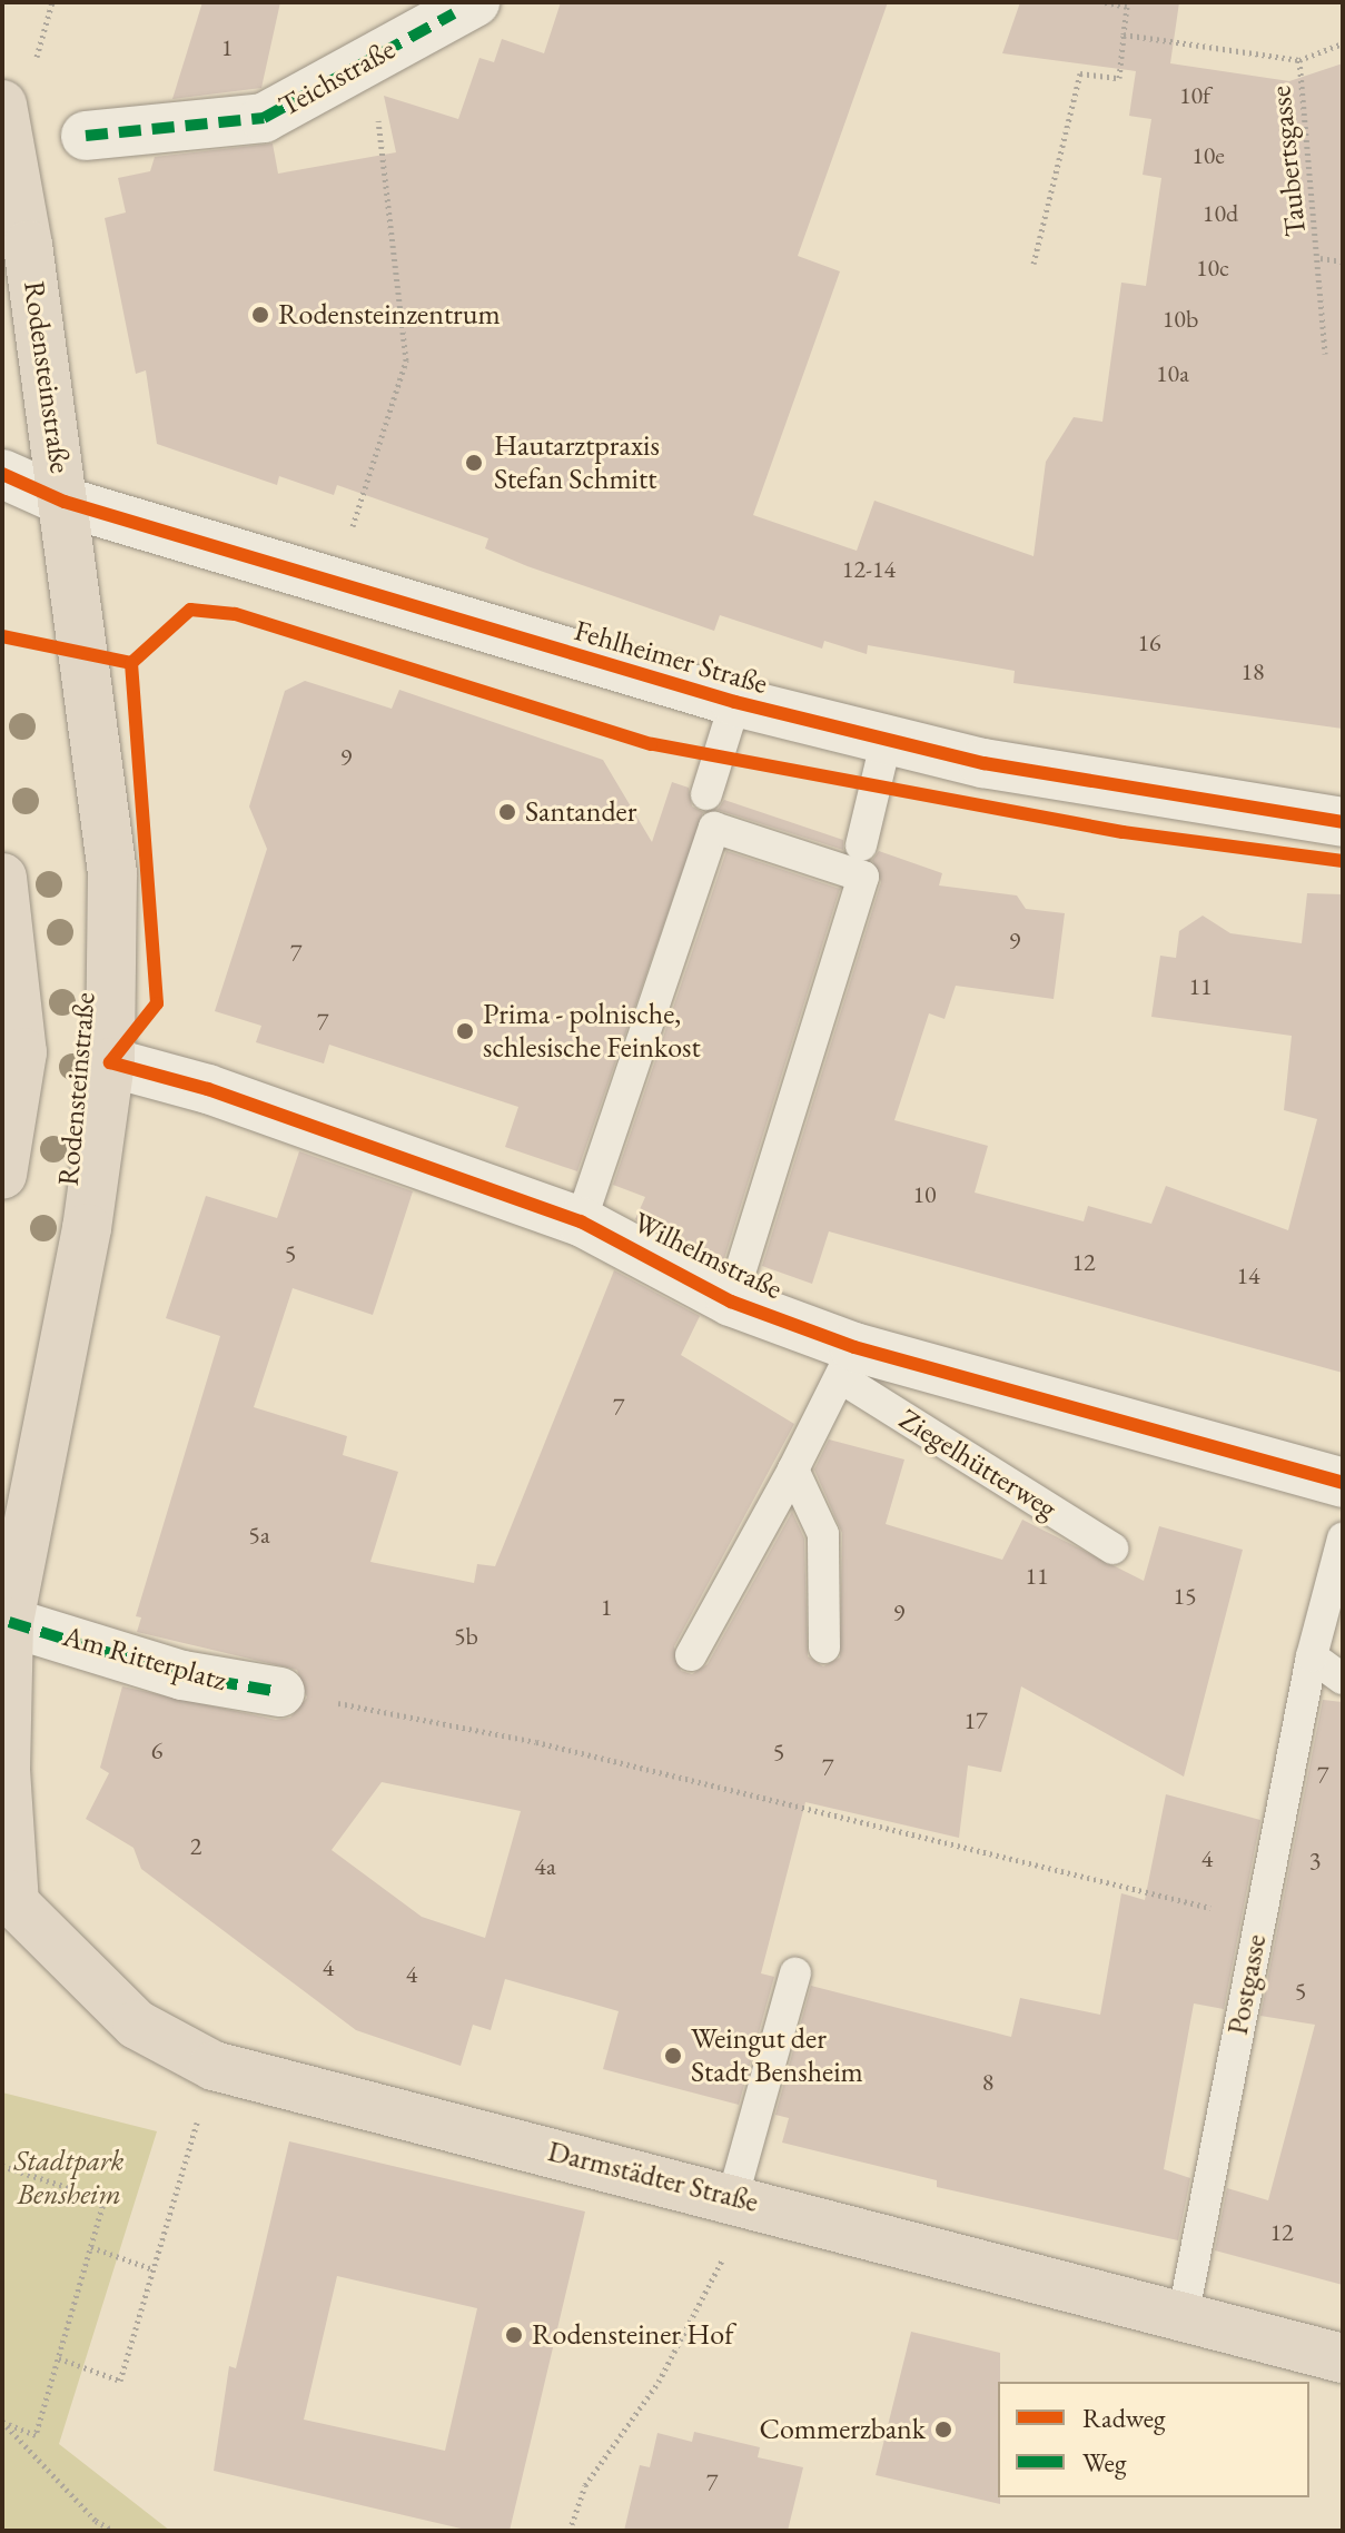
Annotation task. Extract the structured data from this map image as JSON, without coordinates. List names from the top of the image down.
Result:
{
  "streets": {
    "main road": ["Rodensteinstraße", "Darmstädter Straße"],
    "street": [
      "Teichstraße",
      "Fehlheimer Straße",
      "Wilhelmstraße",
      "Am Ritterplatz"
    ],
    "lane": ["Ziegelhütterweg", "Postgasse"],
    "path": ["Taubertsgasse"]
  },
  "crossings": [
    ["Rodensteinstraße", "Fehlheimer Straße"],
    ["Rodensteinstraße", "Wilhelmstraße"],
    ["Rodensteinstraße", "Am Ritterplatz"],
    ["Rodensteinstraße", "Darmstädter Straße"],
    ["Wilhelmstraße", "Ziegelhütterweg"],
    ["Postgasse", "Darmstädter Straße"]
  ],
  "parks": ["Stadtpark Bensheim"],
  "places": [
    "Rodensteinzentrum",
    "Hautarztpraxis Stefan Schmitt",
    "Santander",
    "Prima - polnische, schlesische Feinkost",
    "Weingut der Stadt Bensheim",
    "Rodensteiner Hof",
    "Commerzbank"
  ],
  "house_numbers": [
    "1",
    "10f",
    "10e",
    "10d",
    "10c",
    "10b",
    "10a",
    "12-14",
    "16",
    "18",
    "9",
    "9",
    "7",
    "11",
    "7",
    "10",
    "5",
    "12",
    "14",
    "7",
    "5a",
    "11",
    "15",
    "1",
    "9",
    "5b",
    "17",
    "6",
    "5",
    "7",
    "7",
    "2",
    "4",
    "3",
    "4a",
    "4",
    "4",
    "5",
    "8",
    "12",
    "7"
  ],
  "legend": ["Radweg", "Weg"]
}
